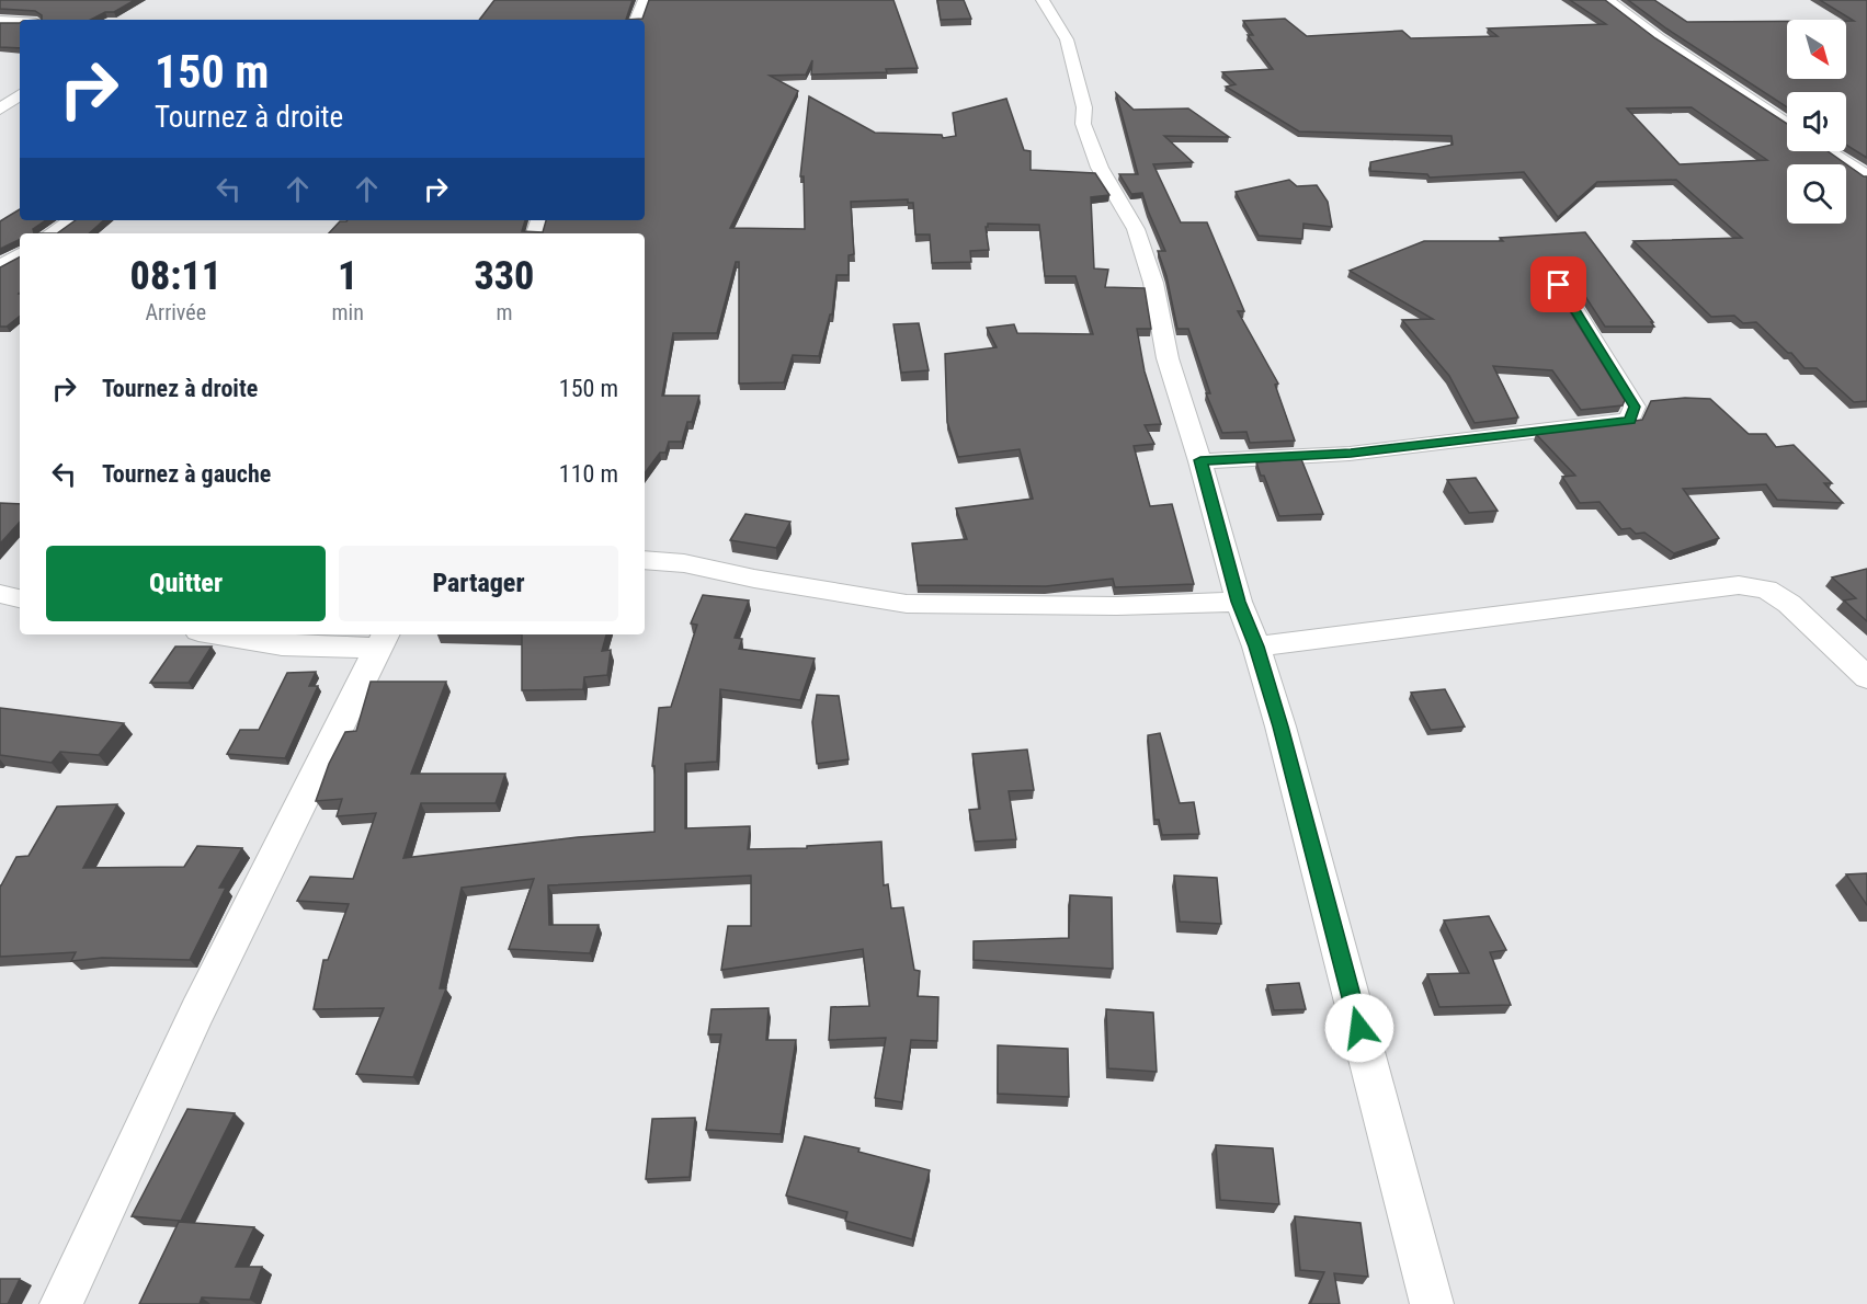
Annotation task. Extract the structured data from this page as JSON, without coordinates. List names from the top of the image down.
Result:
{
  "north": "bottom right",
  "page": {
    "turn": ["150 m", "Tournez à droite"],
    "eta": [
      "08:11",
      "Arrivée",
      "1",
      "min",
      "330",
      "m"
    ],
    "list": [
      {
        "name": "Tournez à droite",
        "value": "150 m"
      },
      {
        "name": "Tournez à gauche",
        "value": "110 m"
      }
    ],
    "buttons": ["Quitter", "Partager"]
  }
}
